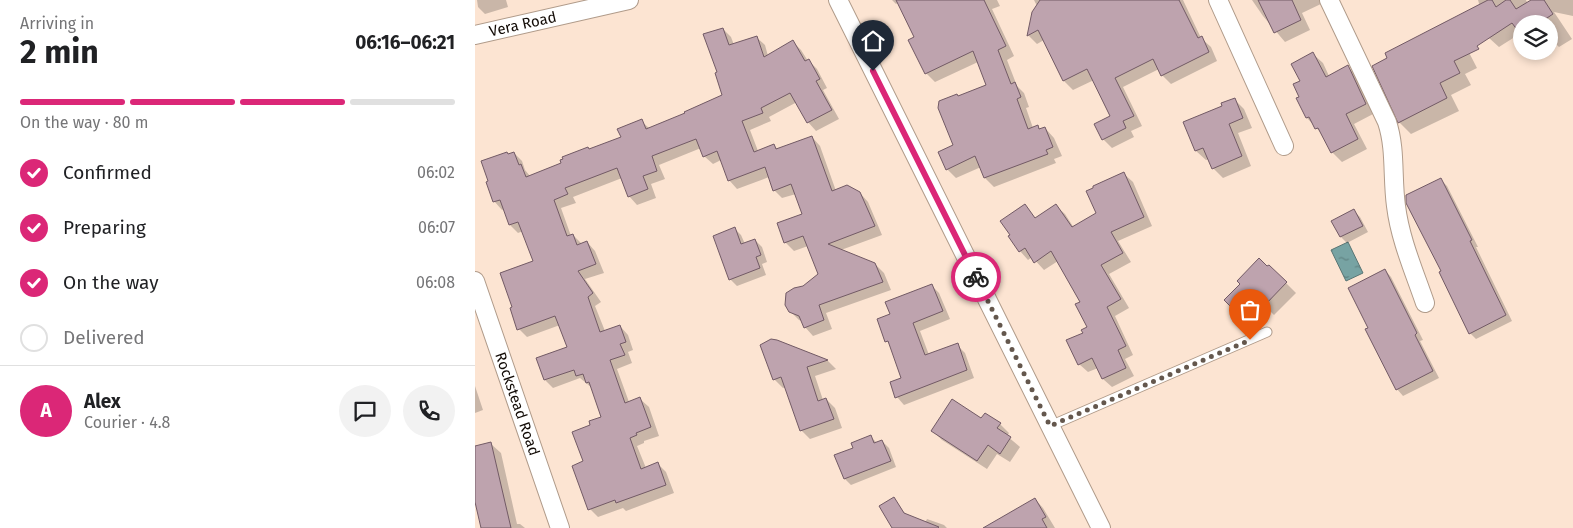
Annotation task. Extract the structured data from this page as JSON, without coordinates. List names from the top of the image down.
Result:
{
  "streets": {
    "street": ["Vera Road", "Rockstead Road"]
  },
  "page": {
    "heading": ["2 min", "Arriving in", "06:16–06:21"],
    "panel": ["Alex", "Courier · 4.8"],
    "bar": "On the way · 80 m",
    "list": [
      ["Confirmed", "06:02"],
      ["Preparing", "06:07"],
      ["On the way", "06:08"],
      "Delivered"
    ],
    "round": "A"
  }
}
